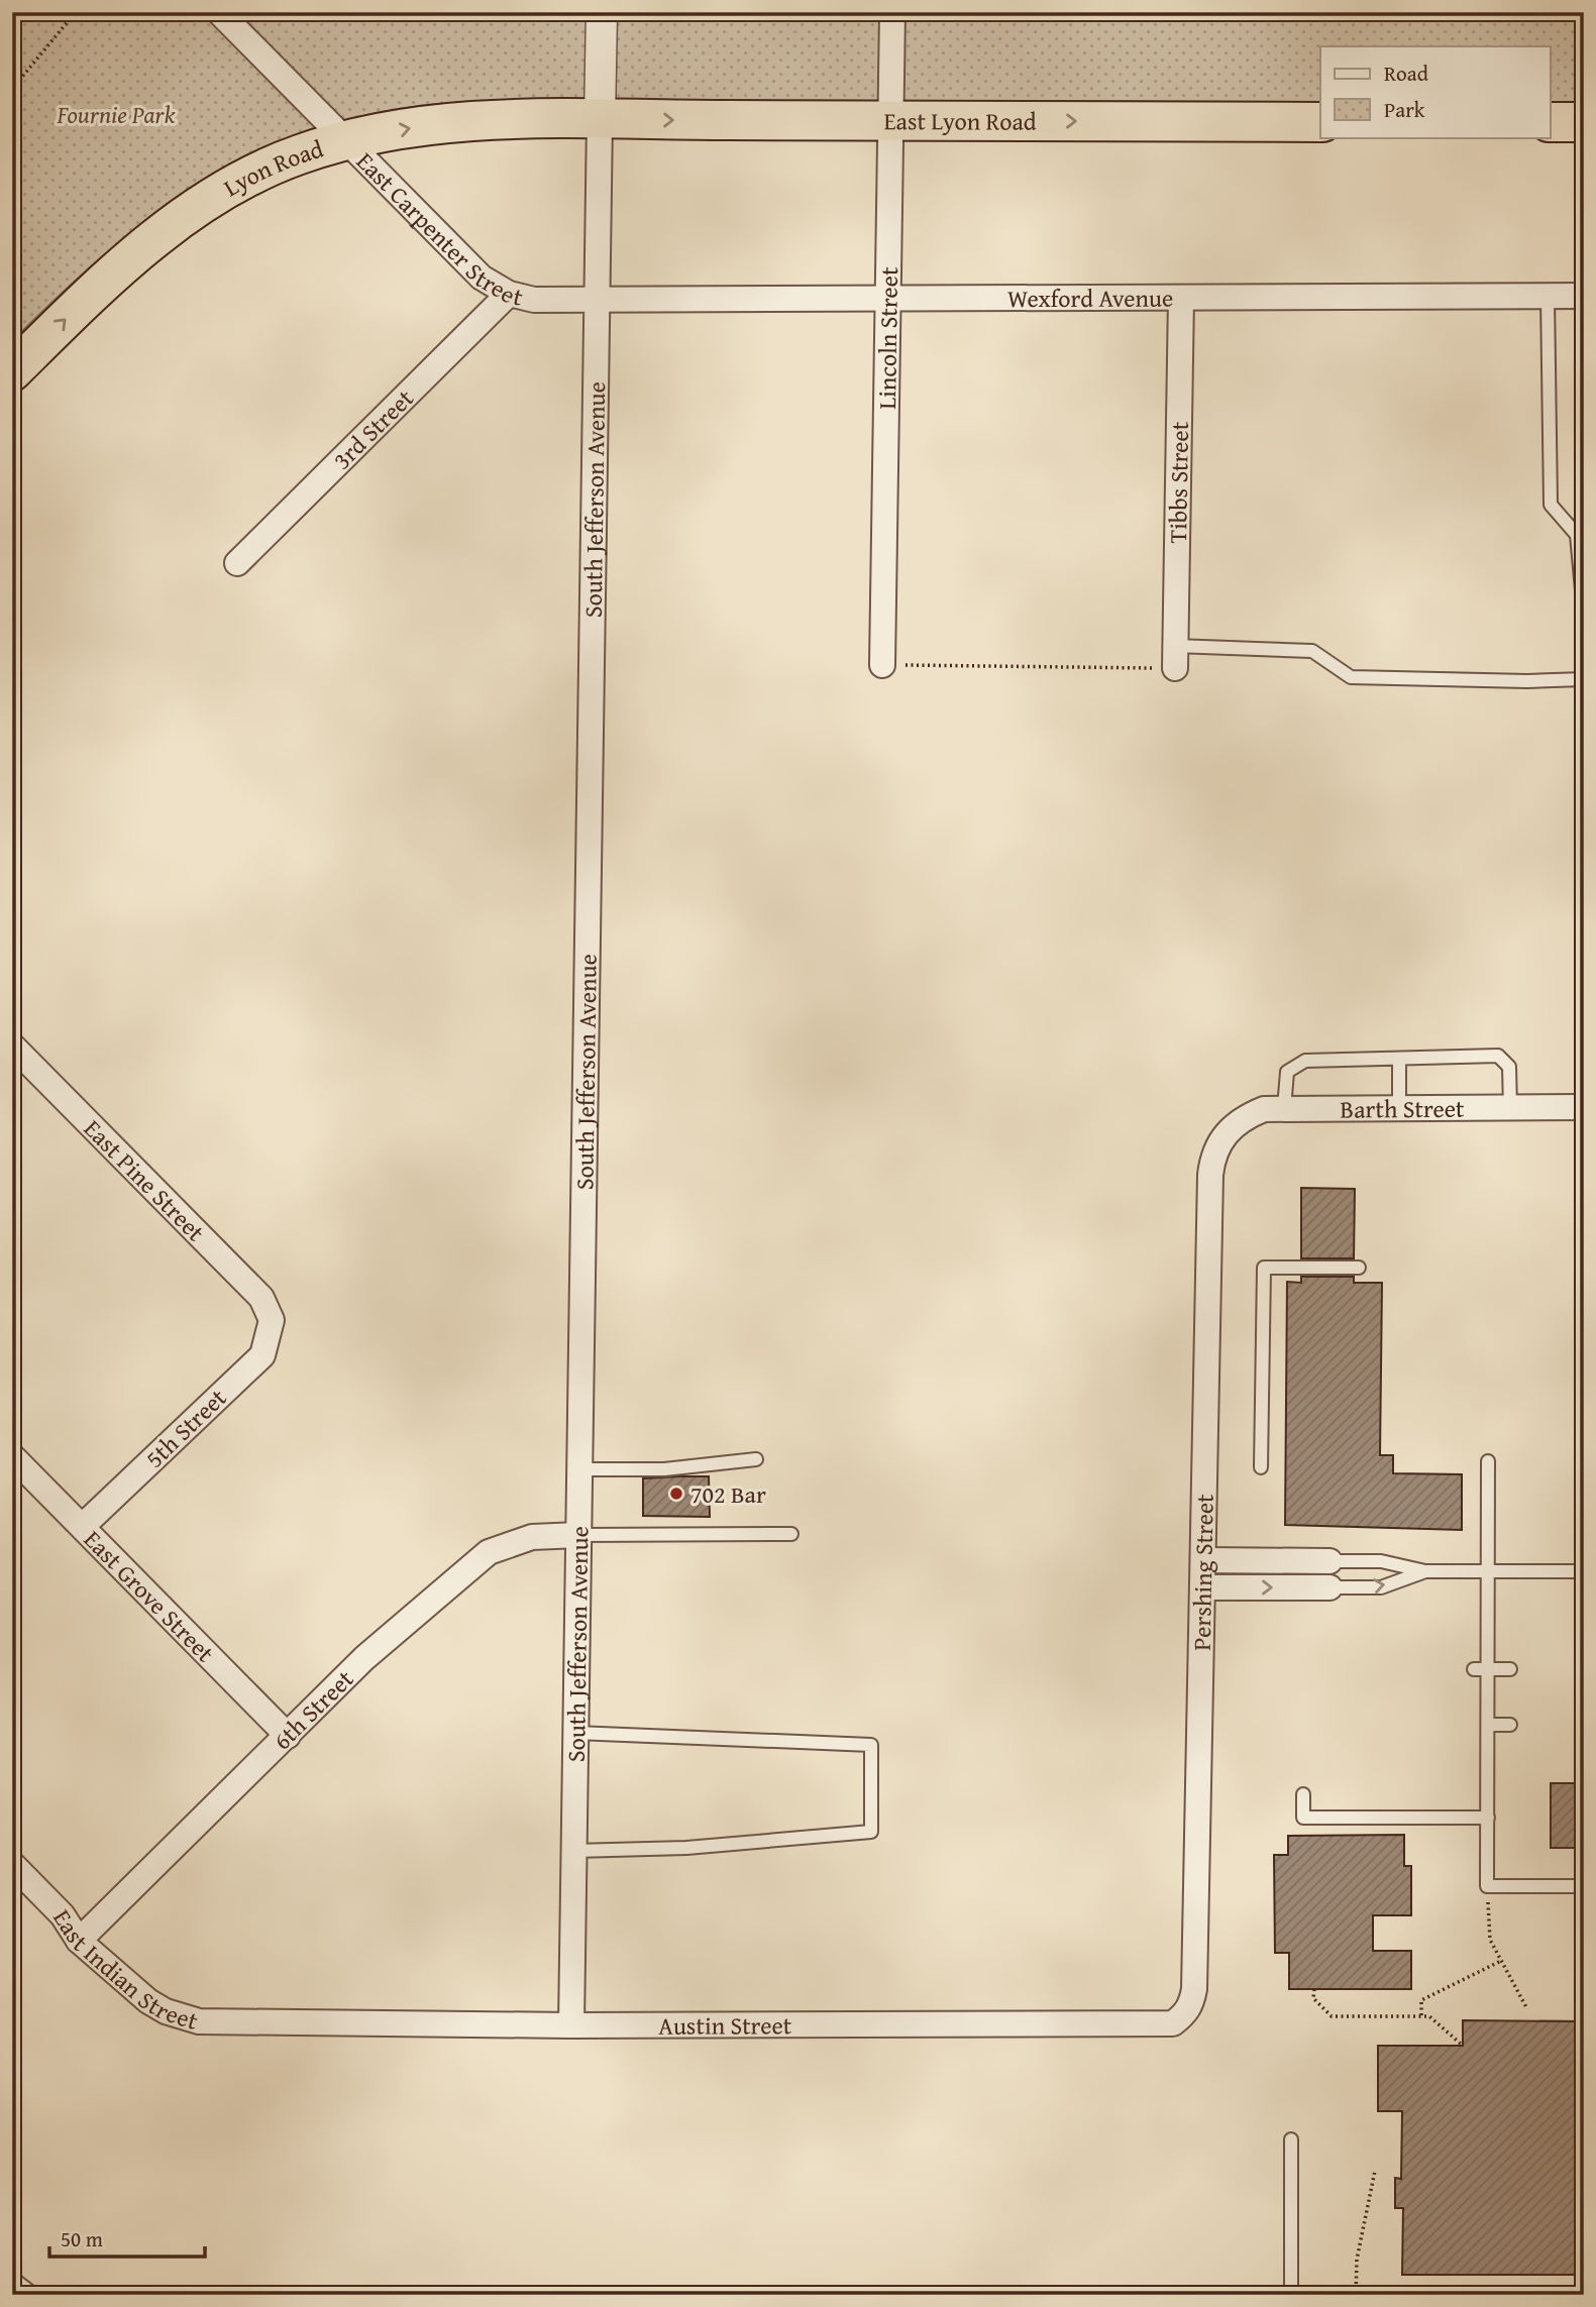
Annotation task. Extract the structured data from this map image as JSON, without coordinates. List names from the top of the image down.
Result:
{
  "streets": {
    "highway": ["East Lyon Road", "Lyon Road"],
    "street": [
      "East Carpenter Street",
      "Wexford Avenue",
      "Lincoln Street",
      "3rd Street",
      "Tibbs Street",
      "South Jefferson Avenue",
      "Barth Street",
      "East Pine Street",
      "5th Street",
      "Pershing Street",
      "East Grove Street",
      "6th Street",
      "East Indian Street",
      "Austin Street"
    ]
  },
  "crossings": [
    ["East Lyon Road", "Lyon Road"],
    ["East Lyon Road", "Lincoln Street"],
    ["East Lyon Road", "South Jefferson Avenue"],
    ["Lyon Road", "East Carpenter Street"],
    ["Lyon Road", "South Jefferson Avenue"],
    ["East Carpenter Street", "Wexford Avenue"],
    ["East Carpenter Street", "3rd Street"],
    ["East Carpenter Street", "South Jefferson Avenue"],
    ["Wexford Avenue", "Lincoln Street"],
    ["Wexford Avenue", "Tibbs Street"],
    ["Wexford Avenue", "South Jefferson Avenue"],
    ["South Jefferson Avenue", "6th Street"],
    ["South Jefferson Avenue", "Austin Street"],
    ["Barth Street", "Pershing Street"],
    ["East Pine Street", "5th Street"],
    ["5th Street", "East Grove Street"],
    ["Pershing Street", "Austin Street"],
    ["East Grove Street", "6th Street"],
    ["6th Street", "East Indian Street"],
    ["East Indian Street", "Austin Street"]
  ],
  "one_way": ["East Lyon Road", "Lyon Road"],
  "parks": ["Fournie Park"],
  "places": ["702 Bar"],
  "legend": ["Road", "Park"],
  "scale_bar": "50 m"
}
